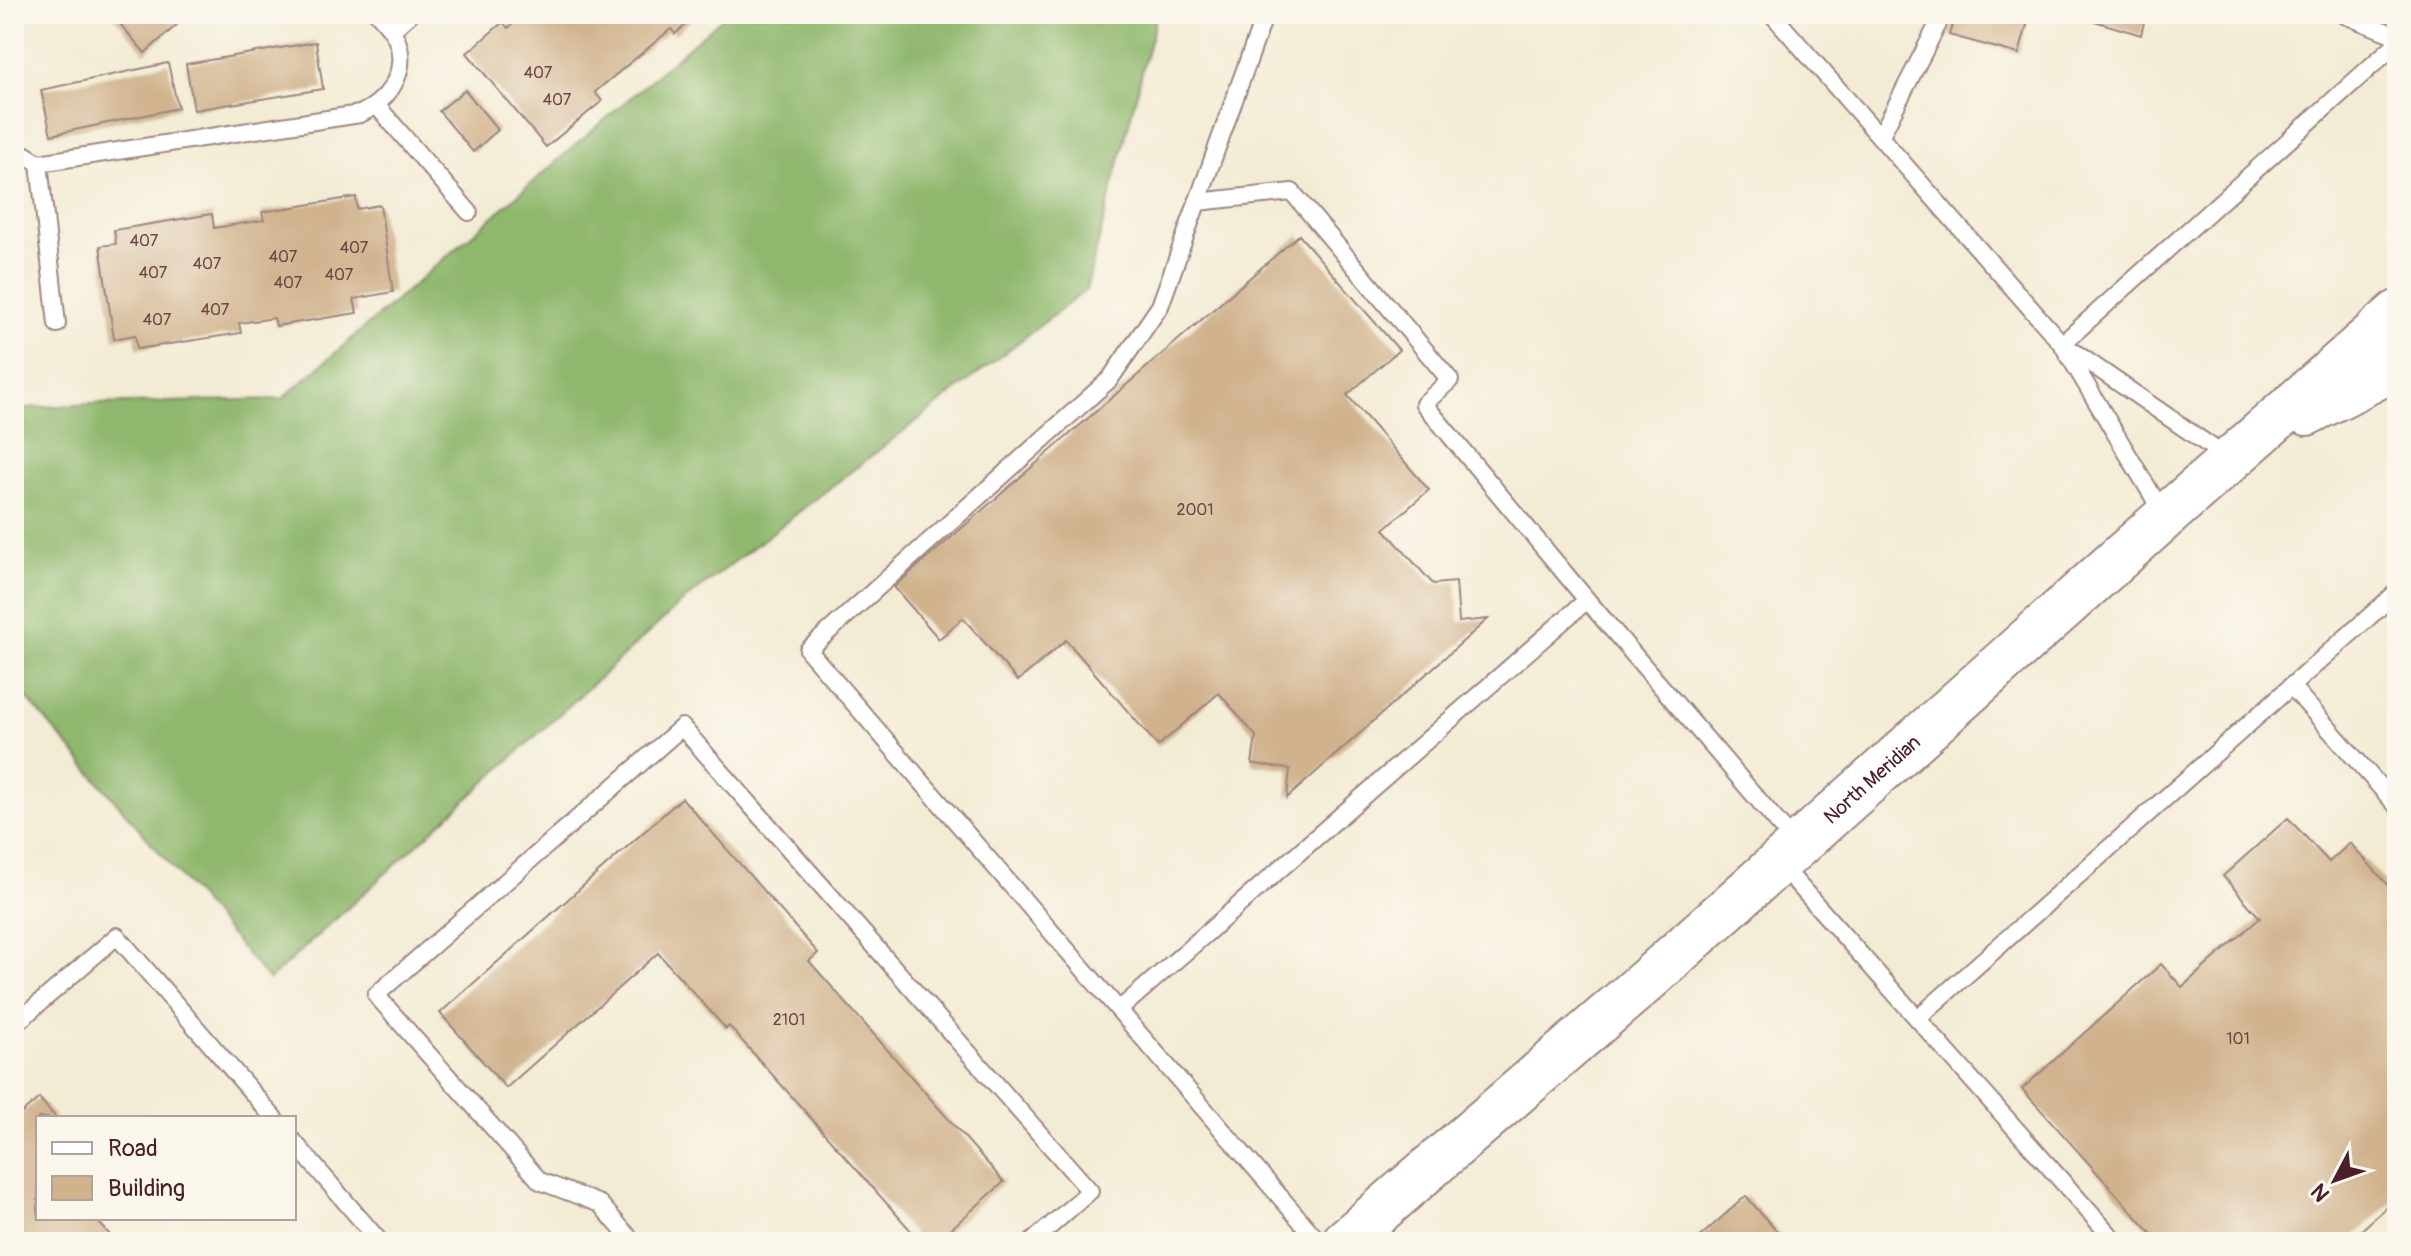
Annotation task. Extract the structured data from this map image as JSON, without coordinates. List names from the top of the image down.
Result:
{
  "streets": {
    "main road": ["North Meridian"]
  },
  "house_numbers": [
    "407",
    "407",
    "407",
    "407",
    "407",
    "407",
    "407",
    "407",
    "407",
    "407",
    "407",
    "2001",
    "2101",
    "101"
  ],
  "legend": ["Road", "Building"],
  "north": "bottom left"
}
